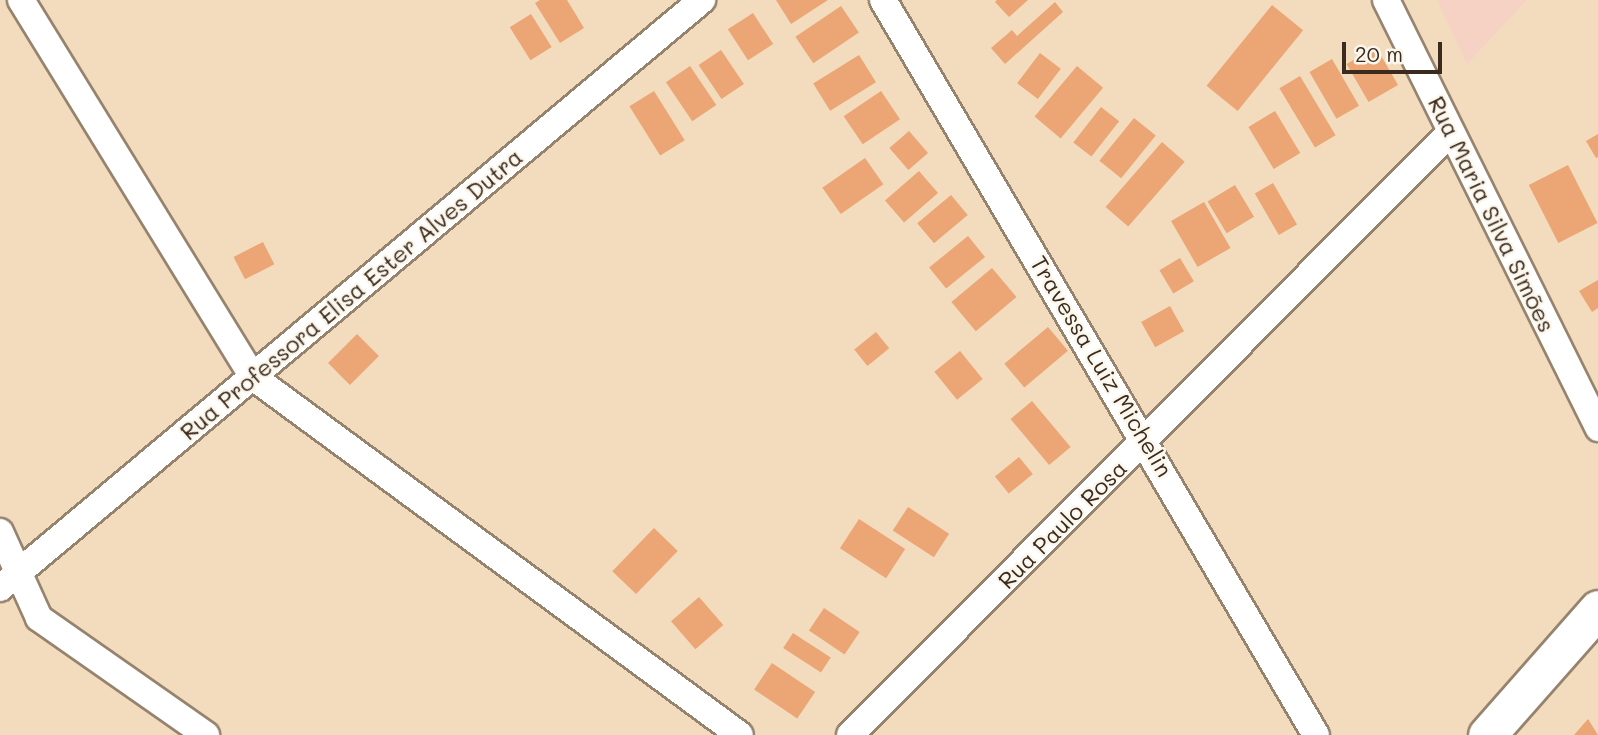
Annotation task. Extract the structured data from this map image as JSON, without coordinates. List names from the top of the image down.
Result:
{
  "streets": {
    "street": [
      "Rua Maria Silva Simões",
      "Rua Professora Elisa Ester Alves Dutra",
      "Travessa Luiz Michelin",
      "Rua Paulo Rosa"
    ]
  },
  "crossings": [
    ["Rua Maria Silva Simões", "Rua Paulo Rosa"],
    ["Travessa Luiz Michelin", "Rua Paulo Rosa"]
  ],
  "scale_bar": "20 m"
}
